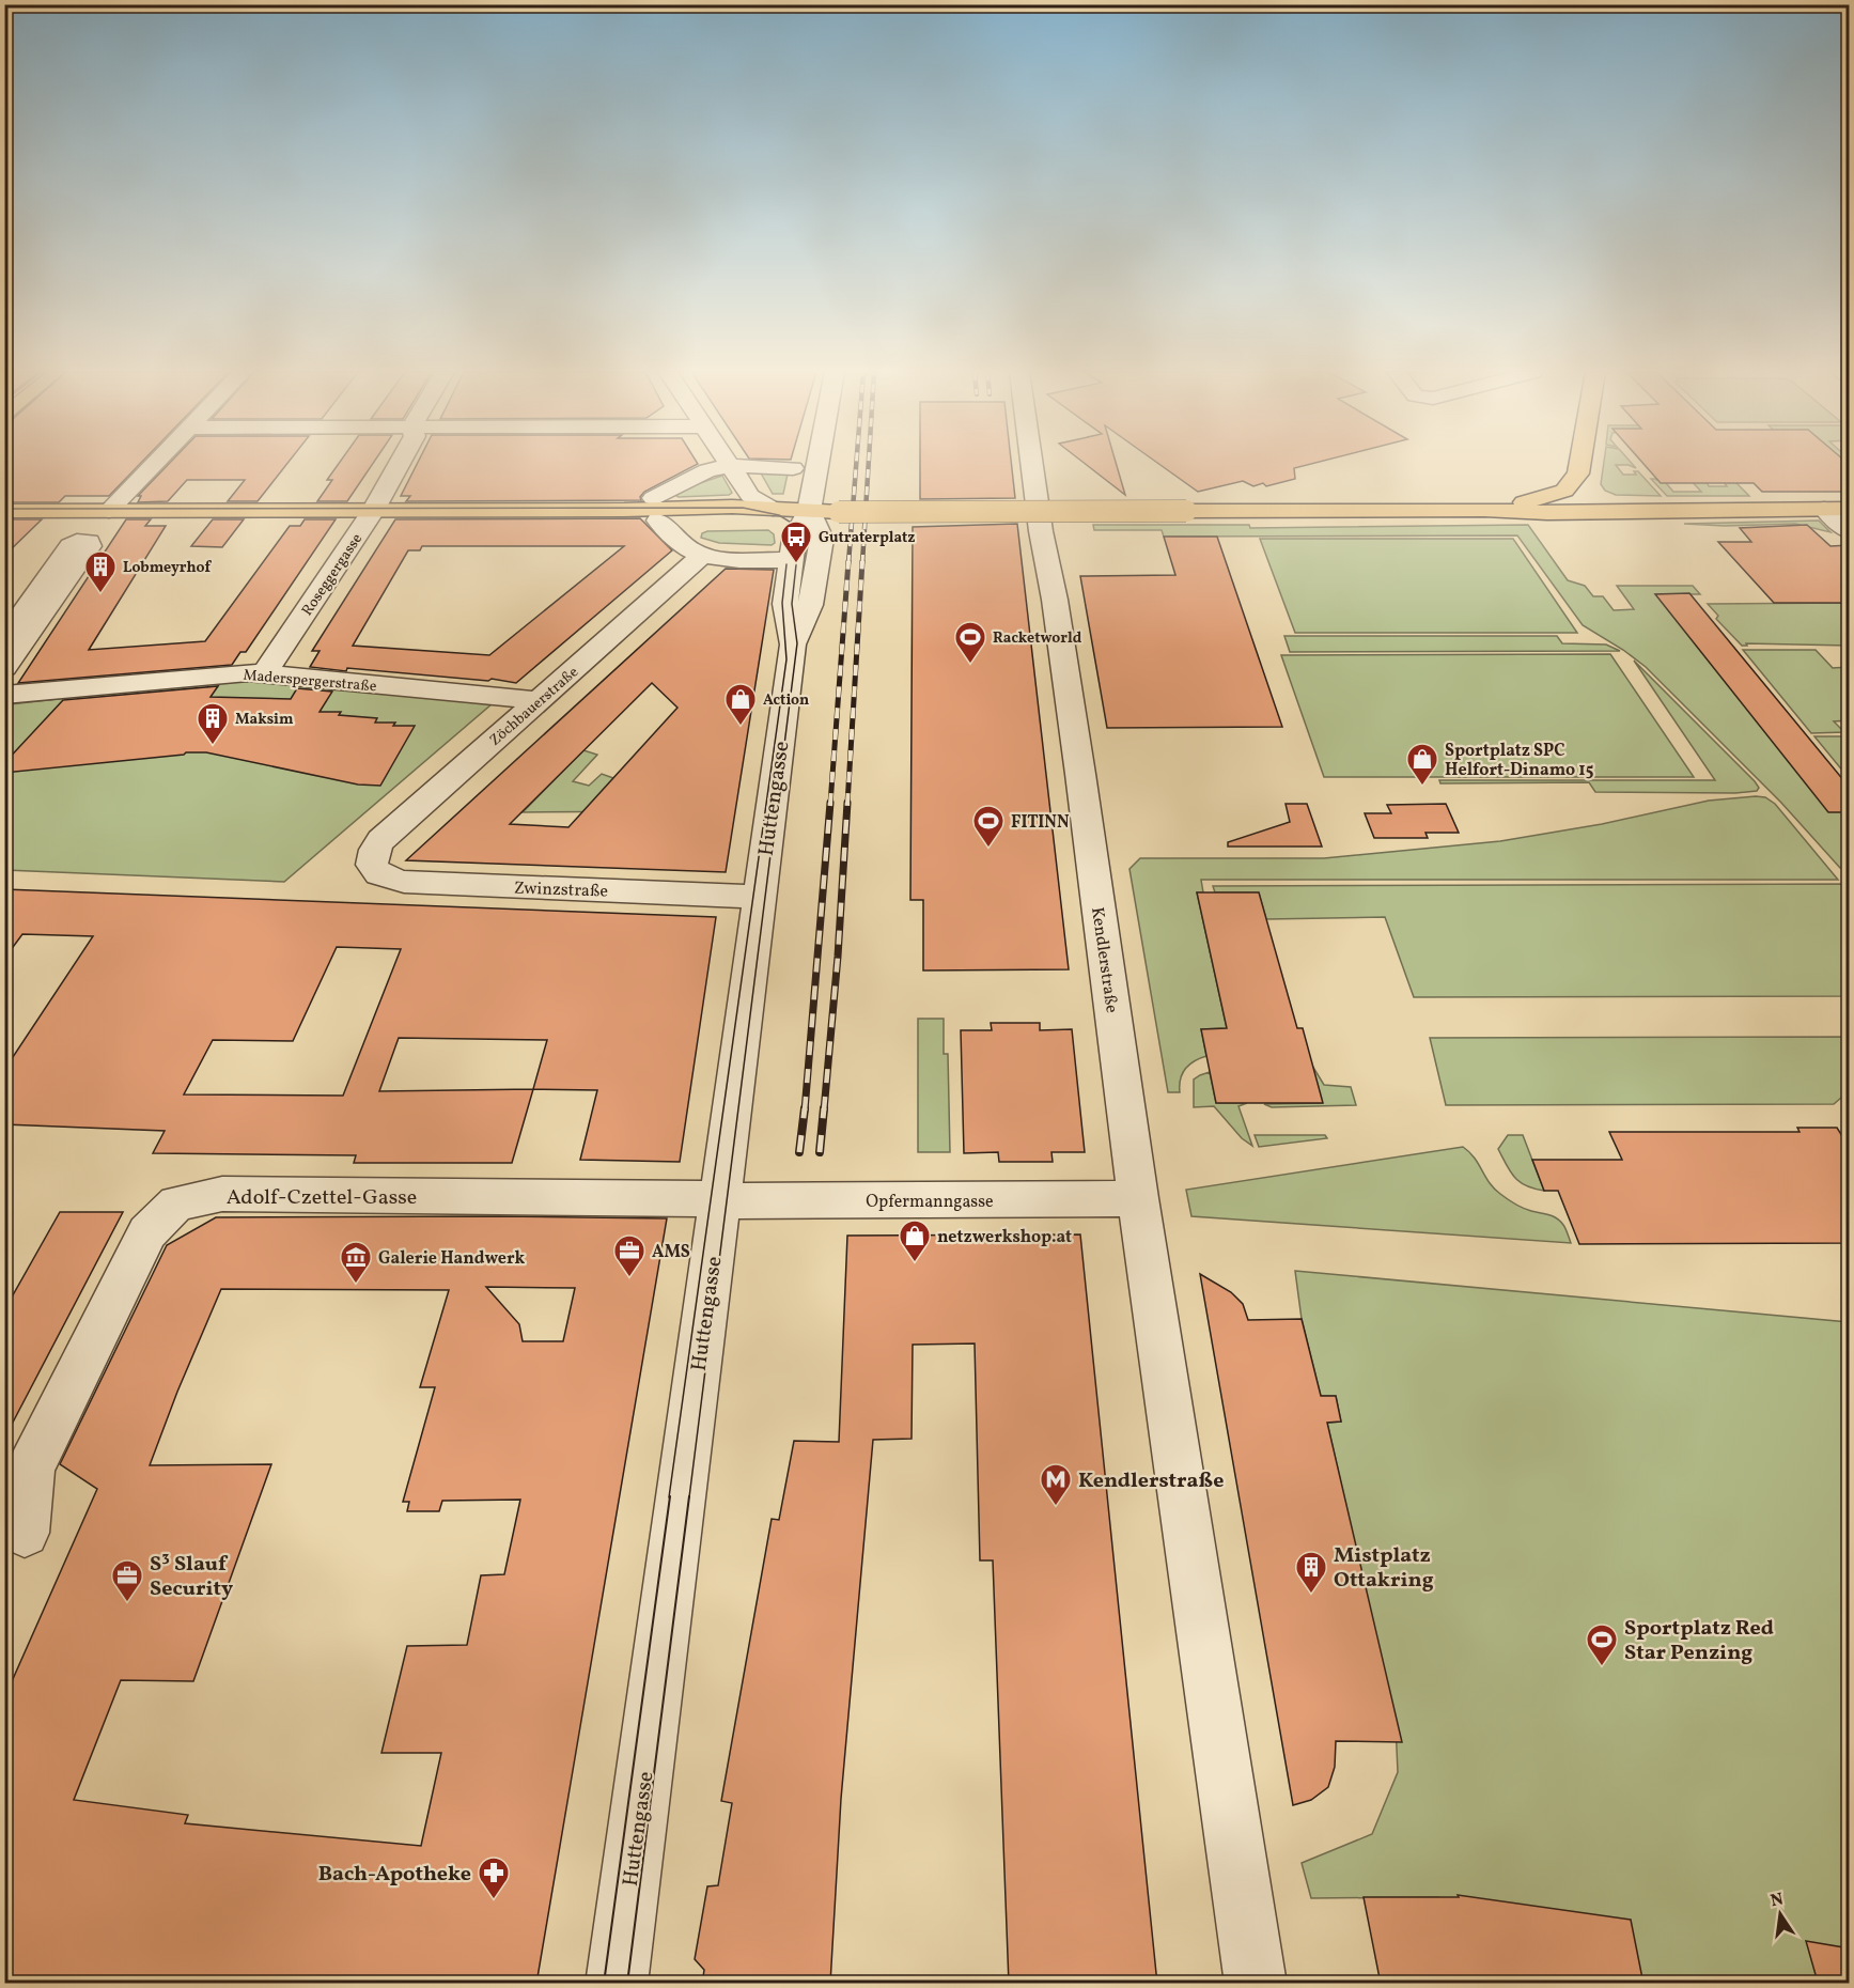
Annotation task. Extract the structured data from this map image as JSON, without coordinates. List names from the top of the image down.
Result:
{
  "streets": {
    "street": [
      "Roseggergasse",
      "Maderspergerstraße",
      "Zöchbauerstraße",
      "Huttengasse",
      "Zwinzstraße",
      "Kendlerstraße",
      "Adolf-Czettel-Gasse",
      "Opfermanngasse"
    ]
  },
  "crossings": [
    ["Roseggergasse", "Maderspergerstraße"],
    ["Maderspergerstraße", "Zöchbauerstraße"],
    ["Zöchbauerstraße", "Zwinzstraße"],
    ["Huttengasse", "Zwinzstraße"],
    ["Huttengasse", "Adolf-Czettel-Gasse"],
    ["Huttengasse", "Opfermanngasse"],
    ["Kendlerstraße", "Opfermanngasse"],
    ["Adolf-Czettel-Gasse", "Opfermanngasse"]
  ],
  "places": {
    "bus stop": ["Gutraterplatz"],
    "building": ["Lobmeyrhof", "Maksim", "Mistplatz Ottakring"],
    "sports": ["Racketworld", "FITINN", "Sportplatz Red Star Penzing"],
    "shop": ["Action", "Sportplatz SPC Helfort-Dinamo 15", "netzwerkshop.at"],
    "office": ["AMS", "S³ Slauf Security"],
    "museum": ["Galerie Handwerk"],
    "metro station": ["Kendlerstraße"],
    "pharmacy": ["Bach-Apotheke"]
  },
  "north": "top"
}
